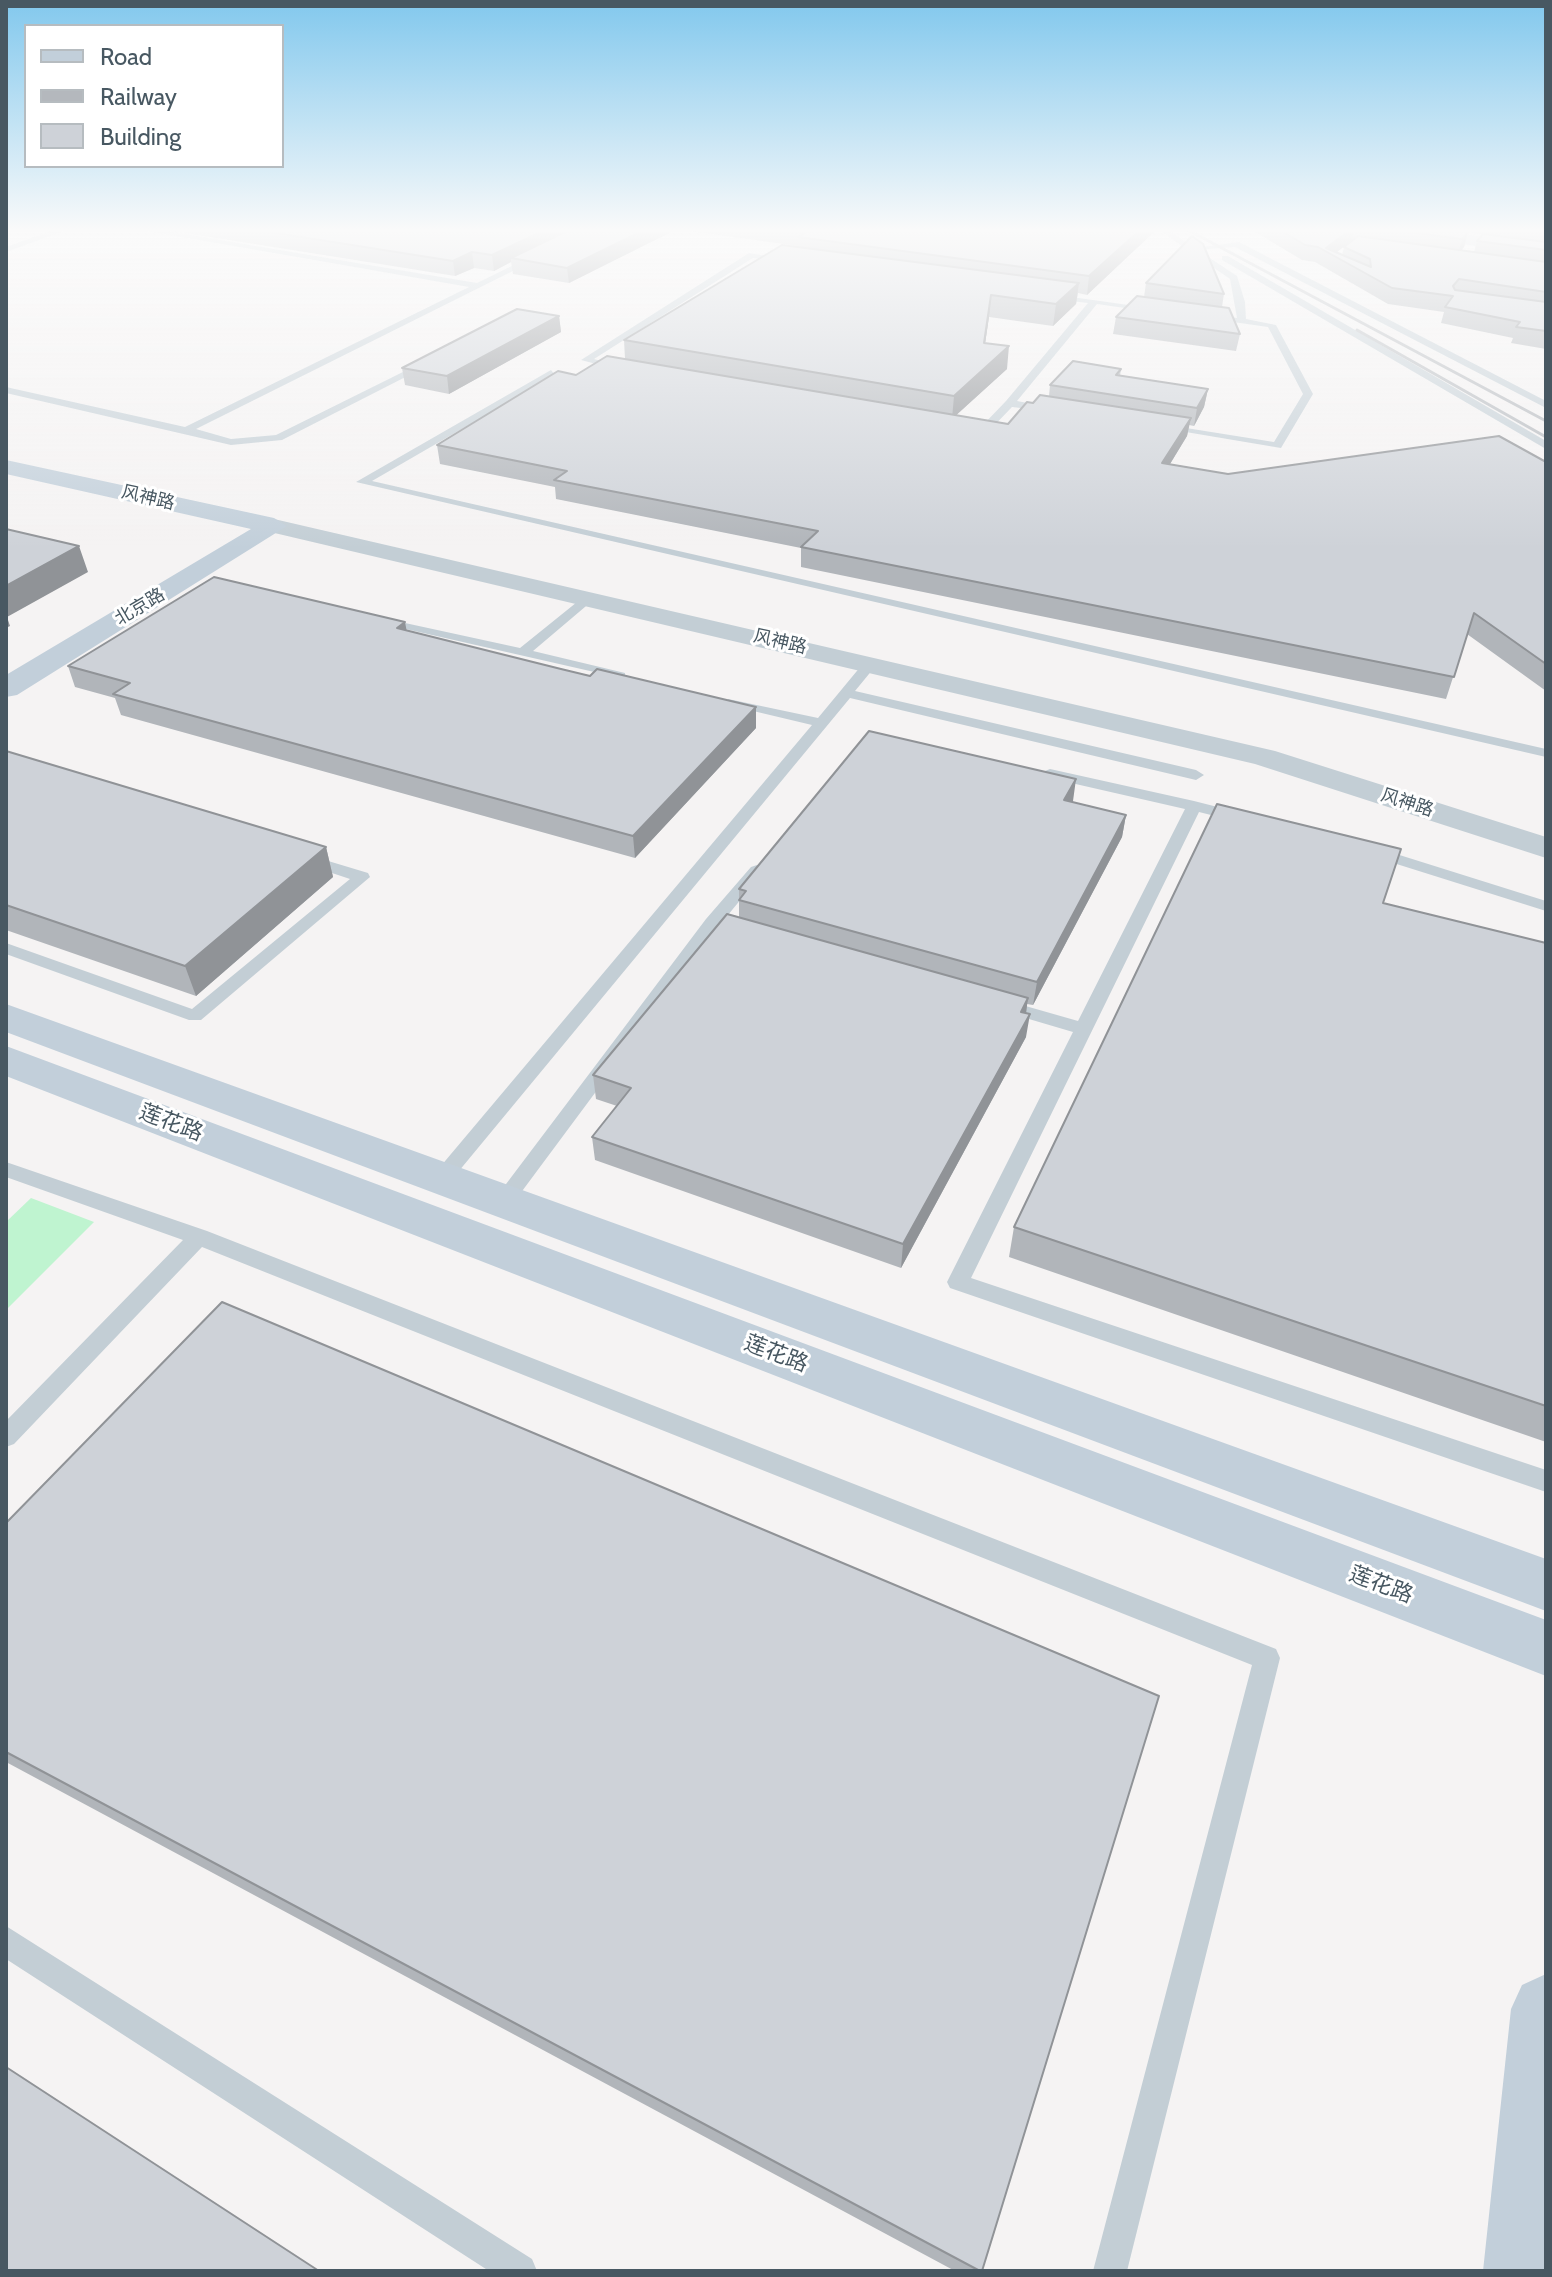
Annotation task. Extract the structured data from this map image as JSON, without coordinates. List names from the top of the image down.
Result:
{
  "streets": {
    "street": ["风神路", "北京路", "莲花路"]
  },
  "crossings": [
    ["风神路", "北京路"]
  ],
  "legend": ["Road", "Railway", "Building"]
}
